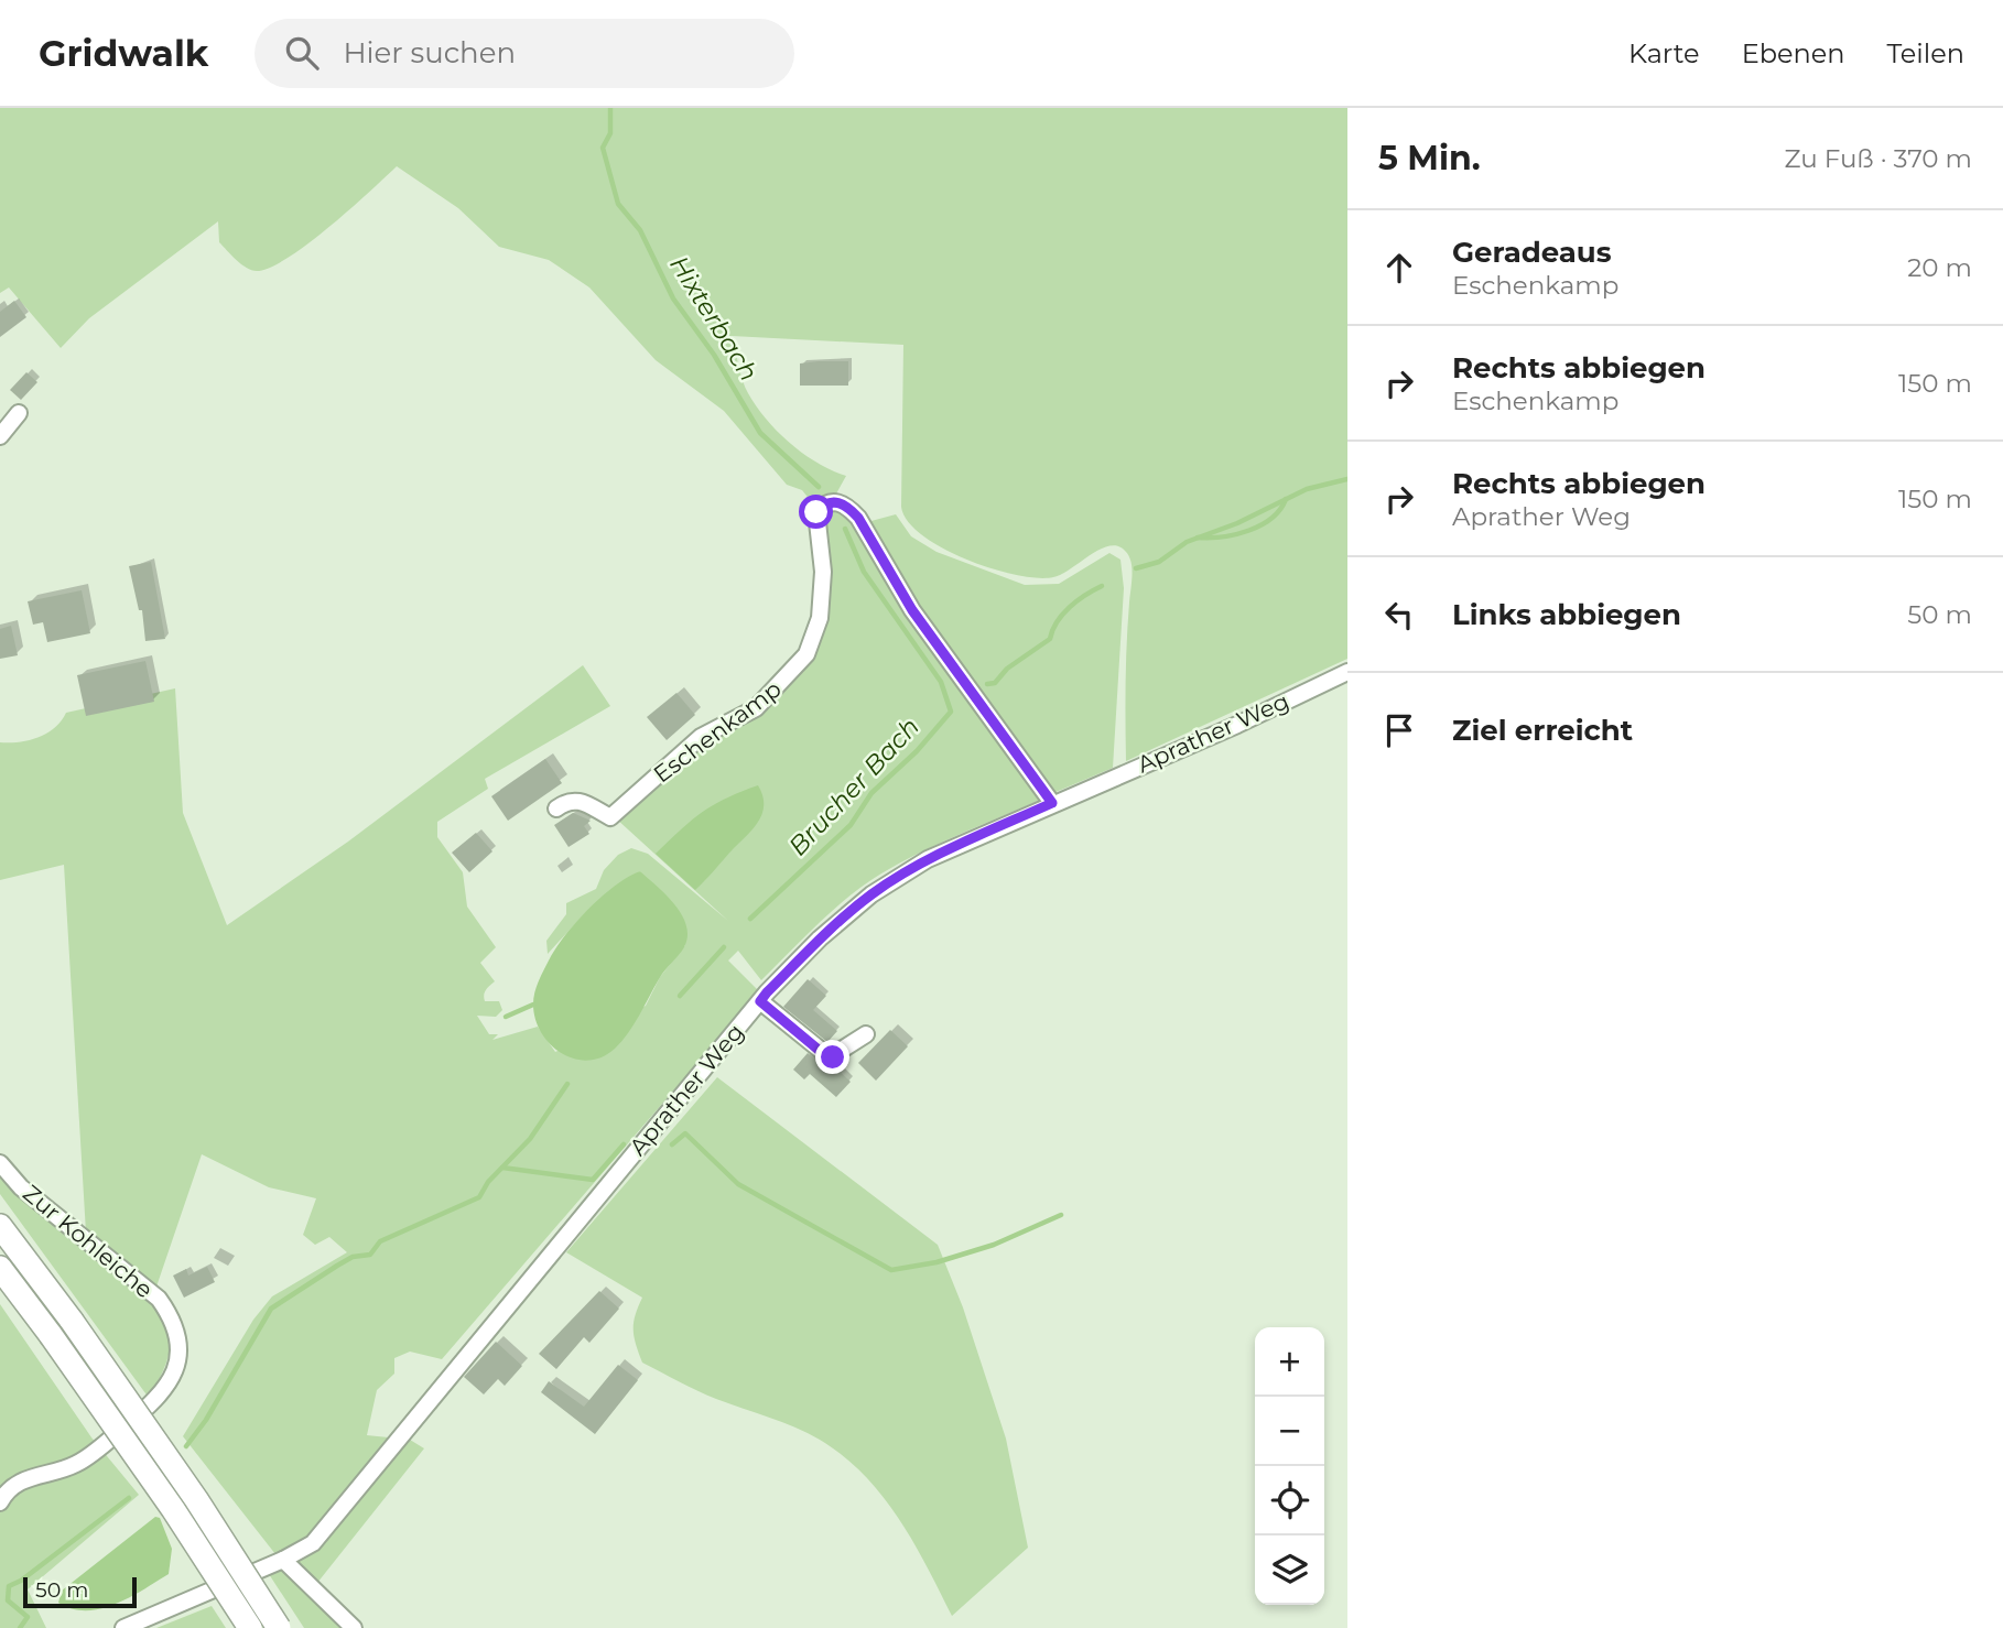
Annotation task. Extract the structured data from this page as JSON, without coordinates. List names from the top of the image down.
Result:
{
  "streets": {
    "street": ["Eschenkamp", "Aprather Weg", "Zur Kohleiche"]
  },
  "crossings": [
    ["Eschenkamp", "Aprather Weg"]
  ],
  "water": ["Hixterbach", "Brucher Bach"],
  "scale_bar": "50 m",
  "page": {
    "header": "Gridwalk",
    "search": "Hier suchen",
    "nav": ["Karte", "Ebenen", "Teilen"],
    "heading": ["5 Min.", "Zu Fuß · 370 m"],
    "list": [
      ["Geradeaus", "Eschenkamp", "20 m"],
      ["Rechts abbiegen", "Eschenkamp", "150 m"],
      ["Rechts abbiegen", "Aprather Weg", "150 m"],
      ["Links abbiegen", "50 m"],
      "Ziel erreicht"
    ],
    "map_buttons": ["+", "−"],
    "scale": "50 m"
  }
}
